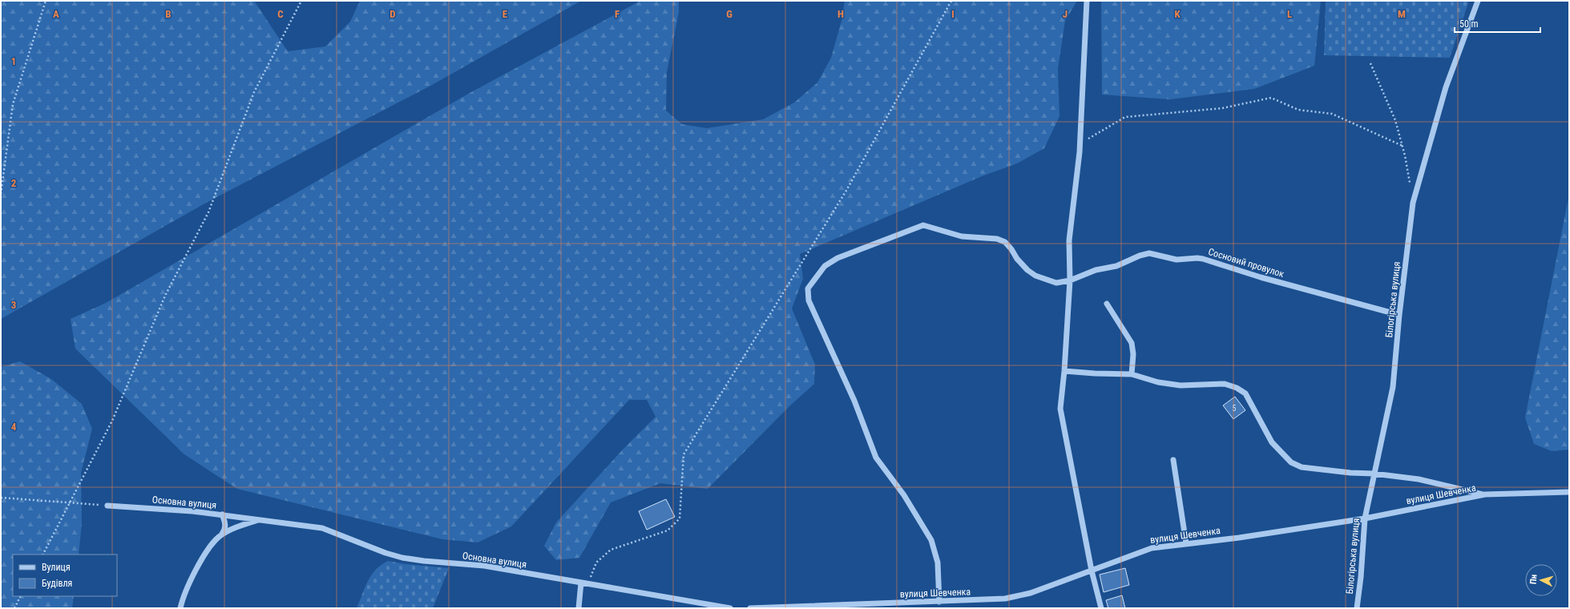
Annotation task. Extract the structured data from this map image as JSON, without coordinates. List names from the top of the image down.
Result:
{
  "streets": {
    "street": [
      "Сосновий провулок",
      "Білогірська вулиця",
      "вулиця Шевченка",
      "Основна вулиця"
    ]
  },
  "crossings": [
    ["Сосновий провулок", "Білогірська вулиця"],
    ["Сосновий провулок", "вулиця Шевченка"],
    ["Білогірська вулиця", "вулиця Шевченка"]
  ],
  "house_numbers": ["5"],
  "legend": ["Вулиця", "Будівля"],
  "scale_bar": "50 m",
  "north": "left",
  "grid": {
    "columns": [
      "A",
      "B",
      "C",
      "D",
      "E",
      "F",
      "G",
      "H",
      "I",
      "J",
      "K",
      "L",
      "M"
    ],
    "rows": [
      "1",
      "2",
      "3",
      "4"
    ]
  }
}
